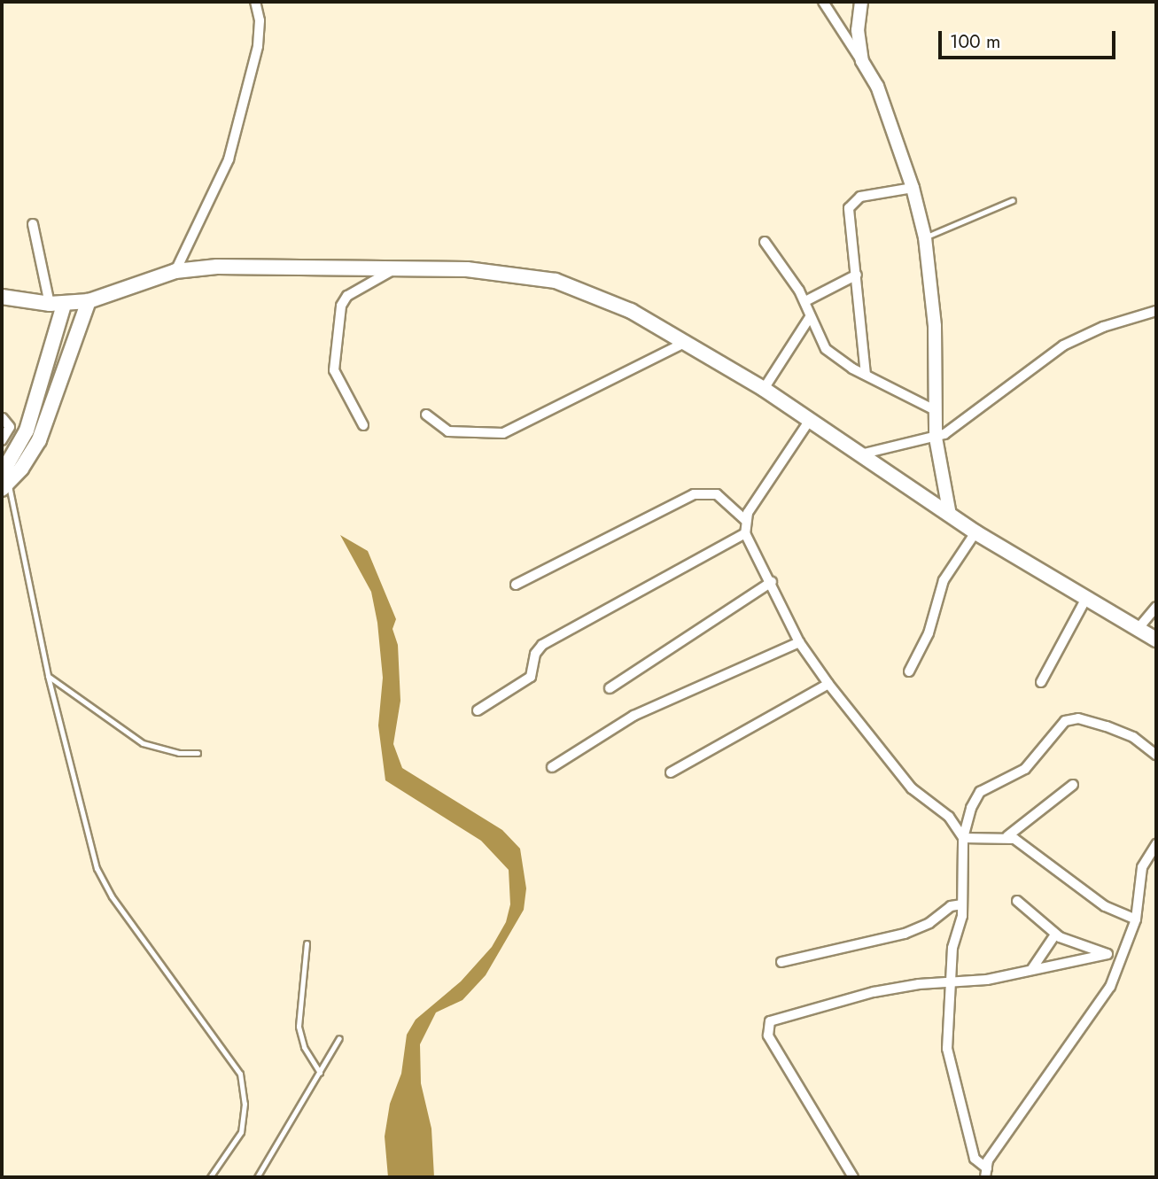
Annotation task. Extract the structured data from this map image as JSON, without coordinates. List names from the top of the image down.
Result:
{
  "scale_bar": "100 m"
}
